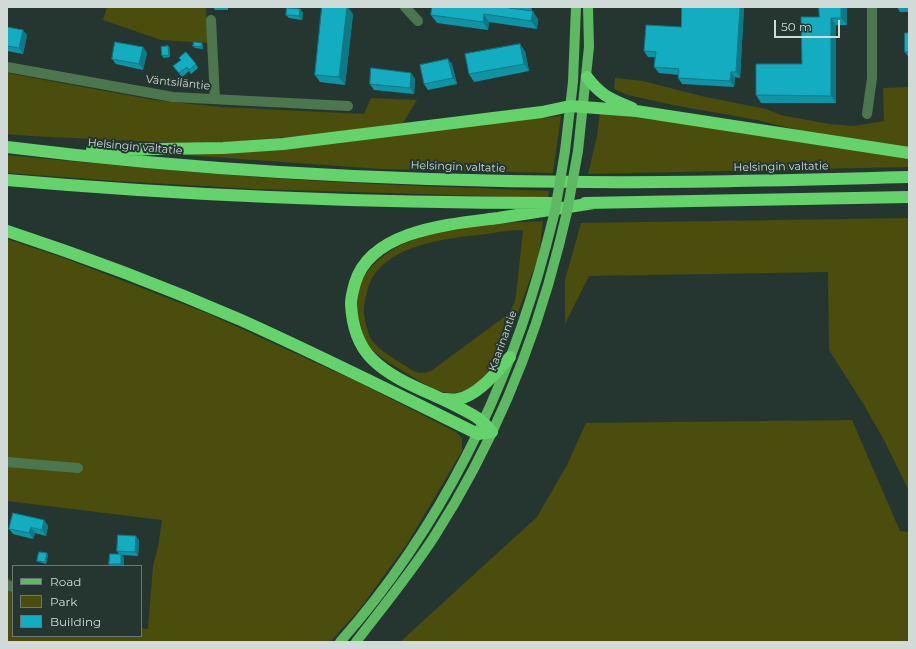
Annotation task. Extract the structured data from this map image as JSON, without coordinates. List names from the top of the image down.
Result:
{
  "streets": {
    "highway": ["Helsingin valtatie"],
    "main road": ["Kaarinantie"],
    "street": ["Väntsiläntie"]
  },
  "legend": ["Road", "Park", "Building"],
  "scale_bar": "50 m"
}
